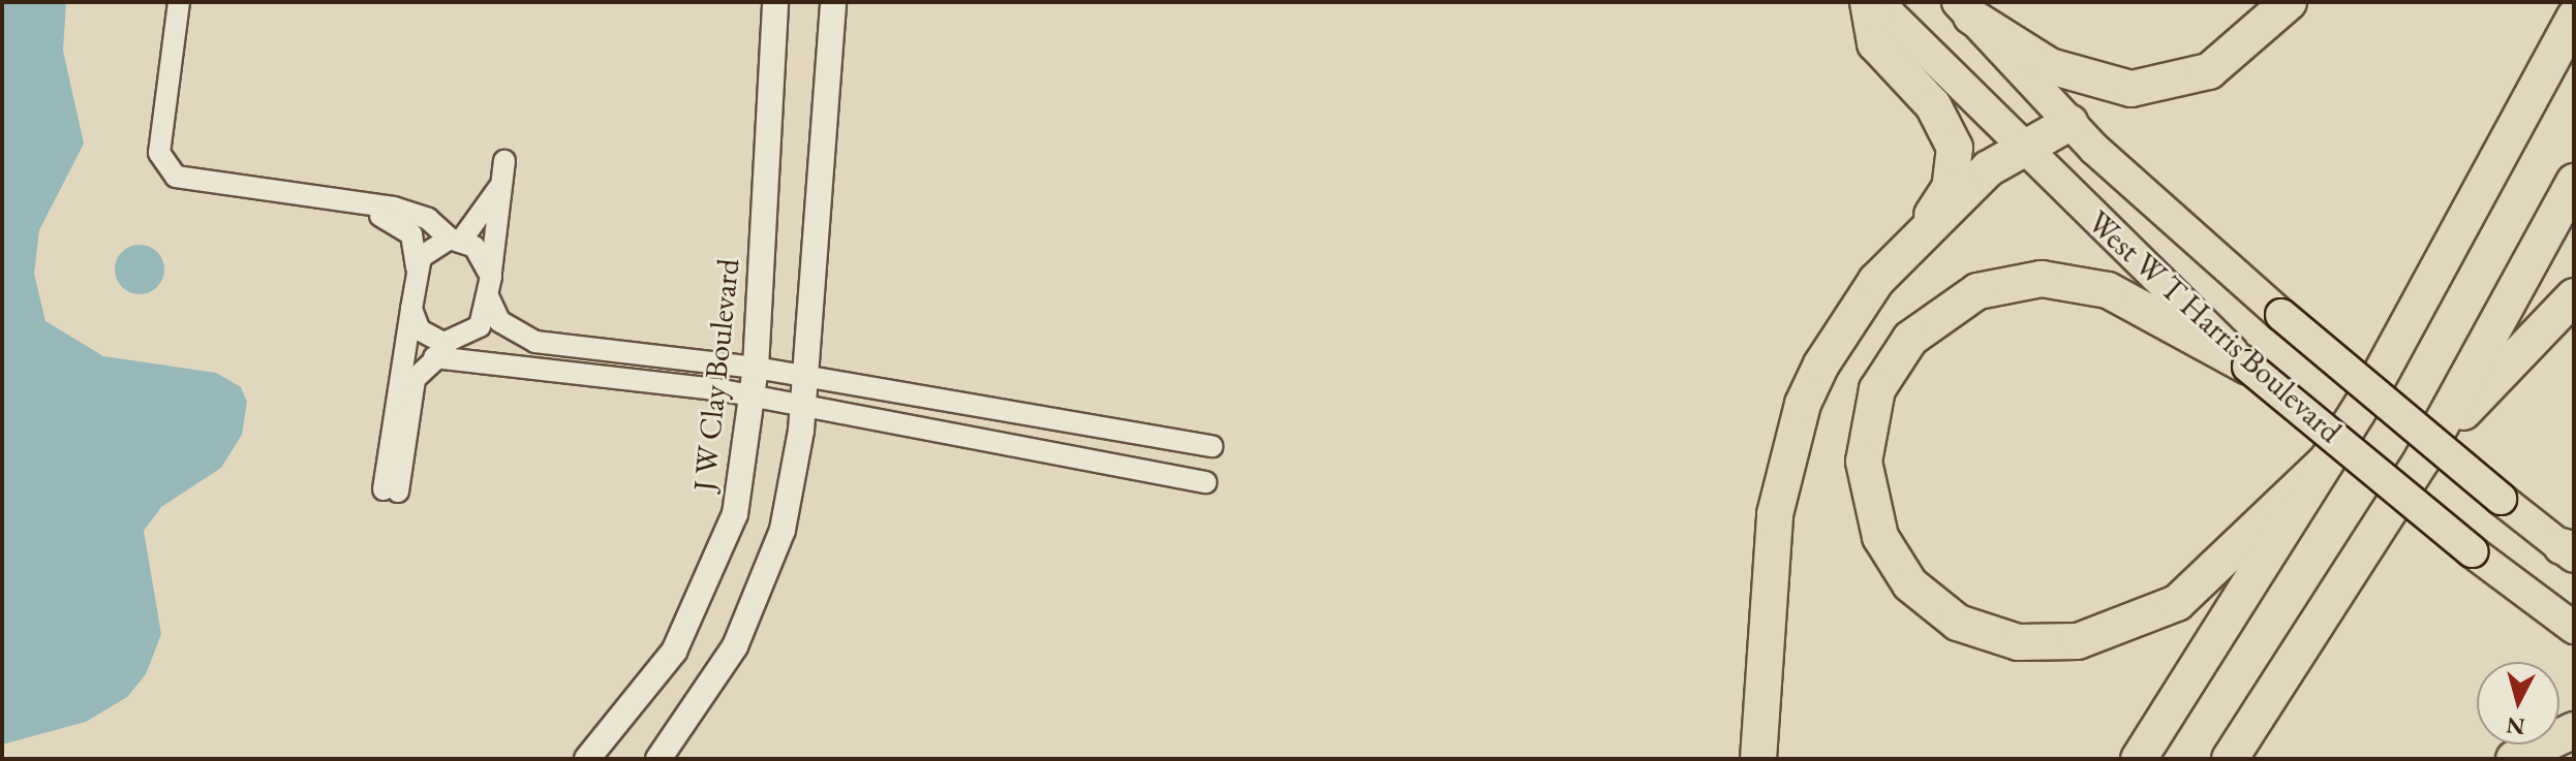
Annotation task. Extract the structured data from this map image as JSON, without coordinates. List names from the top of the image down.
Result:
{
  "streets": {
    "main road": ["West W T Harris Boulevard"],
    "street": ["J W Clay Boulevard"]
  },
  "north": "bottom"
}
